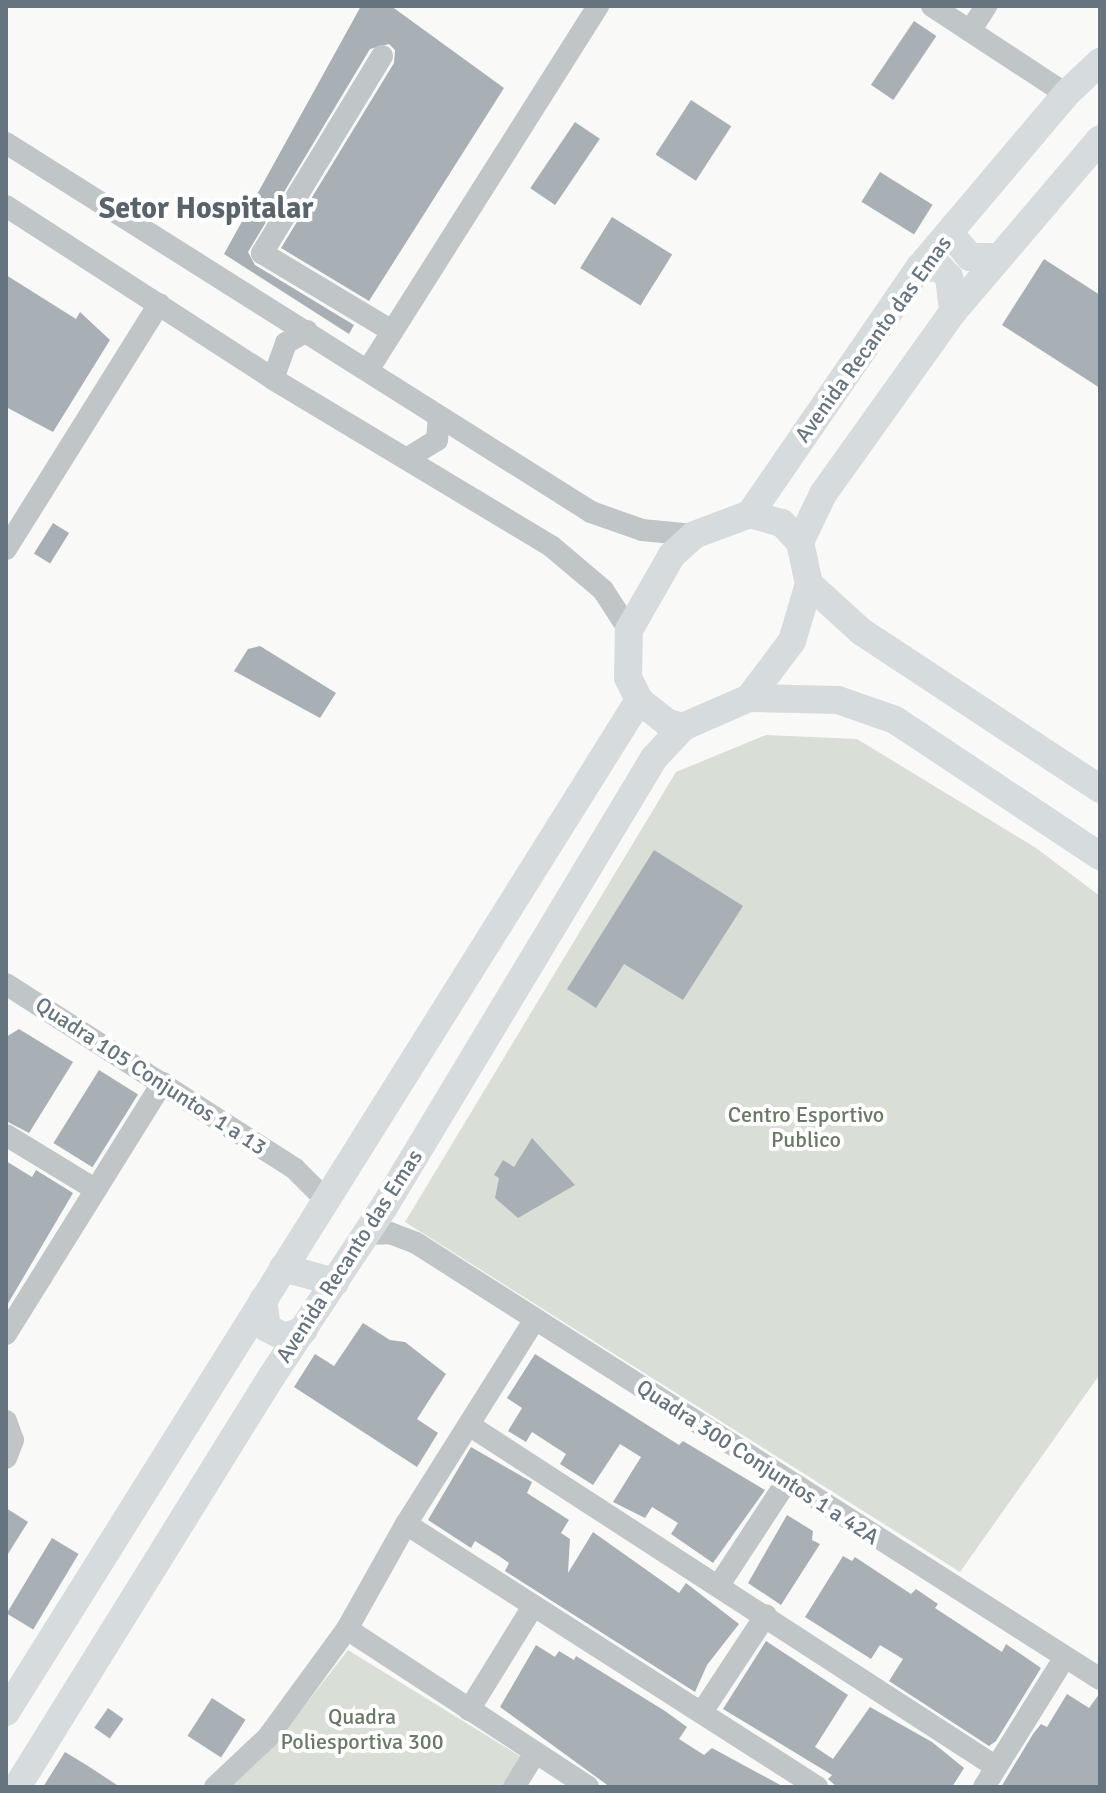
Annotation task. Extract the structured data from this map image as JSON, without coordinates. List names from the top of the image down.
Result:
{
  "streets": {
    "main road": ["Avenida Recanto das Emas"],
    "street": ["Quadra 105 Conjuntos 1 a 13", "Quadra 300 Conjuntos 1 a 42A"]
  },
  "crossings": [
    ["Avenida Recanto das Emas", "Quadra 300 Conjuntos 1 a 42A"]
  ],
  "districts": ["Setor Hospitalar"],
  "parks": ["Centro Esportivo Publico", "Quadra Poliesportiva 300"]
}
